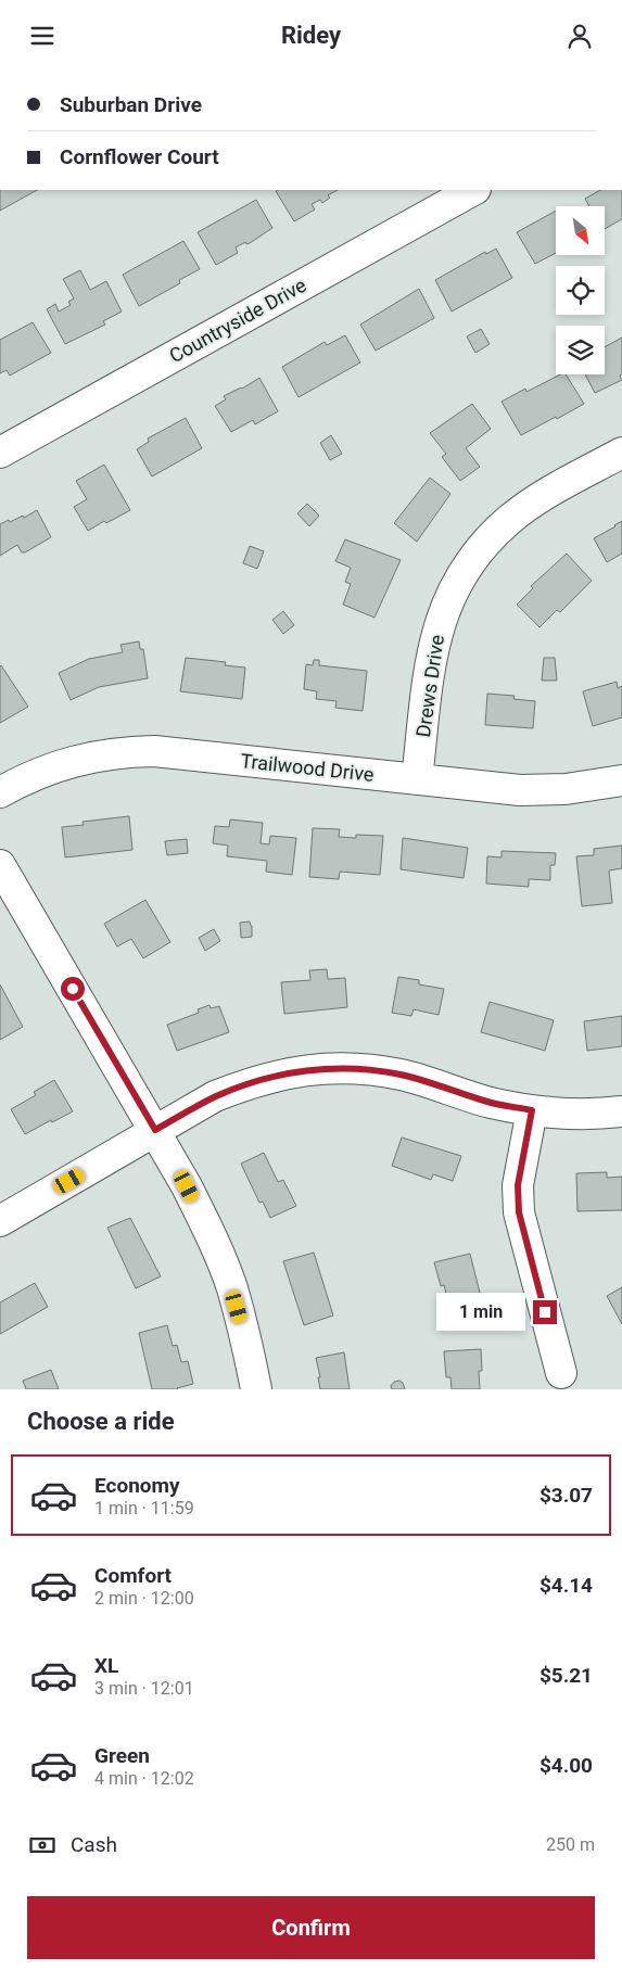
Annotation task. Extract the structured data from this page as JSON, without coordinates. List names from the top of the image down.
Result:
{
  "streets": {
    "street": ["Countryside Drive", "Drews Drive", "Trailwood Drive"]
  },
  "crossings": [
    ["Drews Drive", "Trailwood Drive"]
  ],
  "north": "bottom right",
  "page": {
    "header": "Ridey",
    "banner": ["Suburban Drive", "Cornflower Court"],
    "bubble": "1 min",
    "heading": "Choose a ride",
    "list": [
      {
        "name": "Economy",
        "note": "1 min · 11:59",
        "value": "$3.07"
      },
      {
        "name": "Comfort",
        "note": "2 min · 12:00",
        "value": "$4.14"
      },
      {
        "name": "XL",
        "note": "3 min · 12:01",
        "value": "$5.21"
      },
      {
        "name": "Green",
        "note": "4 min · 12:02",
        "value": "$4.00"
      }
    ],
    "pay": ["Cash", "250 m"],
    "buttons": "Confirm"
  }
}
